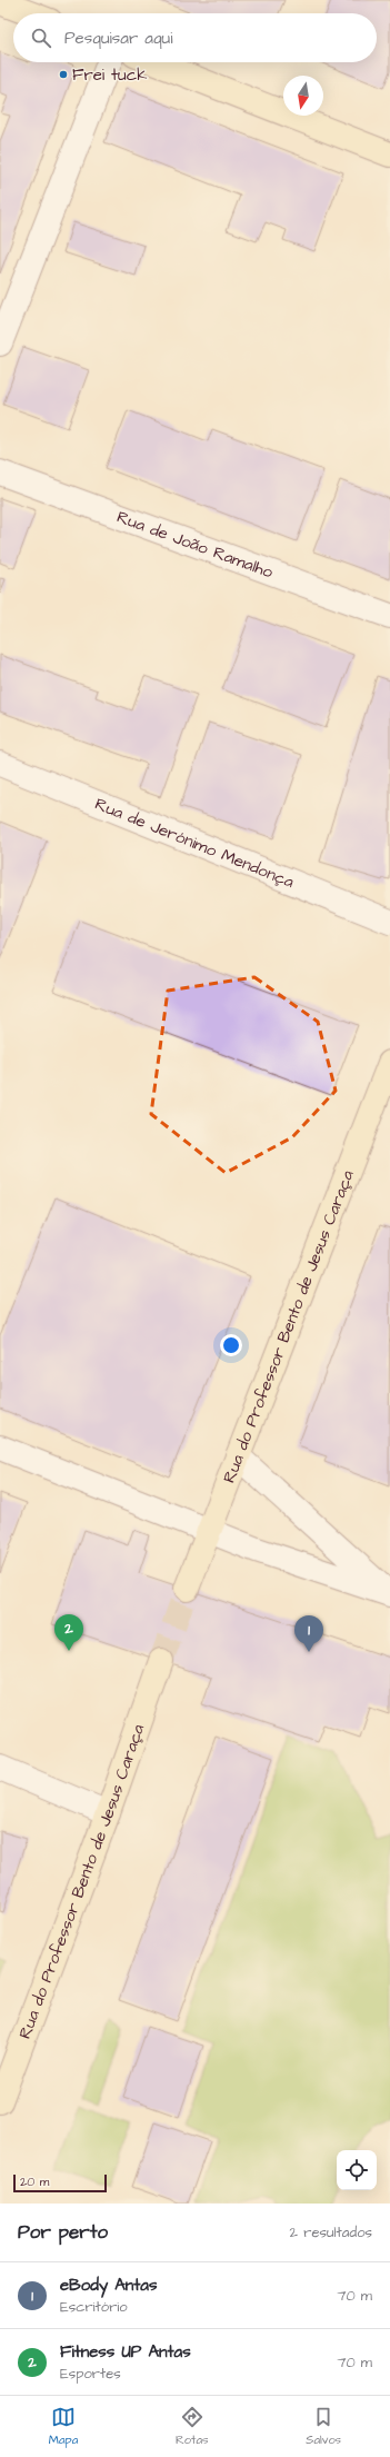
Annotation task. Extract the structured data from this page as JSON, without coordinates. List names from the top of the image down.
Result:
{
  "streets": {
    "street": ["Rua de João Ramalho", "Rua de Jerónimo Mendonça", "Rua do Professor Bento de Jesus Caraça"]
  },
  "places": ["Frei tuck"],
  "scale_bar": "20 m",
  "north": "bottom",
  "page": {
    "search": "Pesquisar aqui",
    "pins": ["2", "1"],
    "scale": "20 m",
    "heading": ["Por perto", "2 resultados"],
    "list": [
      {
        "mark": "1",
        "name": "eBody Antas",
        "note": "Escritório",
        "value": "70 m"
      },
      {
        "mark": "2",
        "name": "Fitness UP Antas",
        "note": "Esportes",
        "value": "70 m"
      }
    ],
    "nav": ["Mapa", "Rotas", "Salvos"]
  }
}
